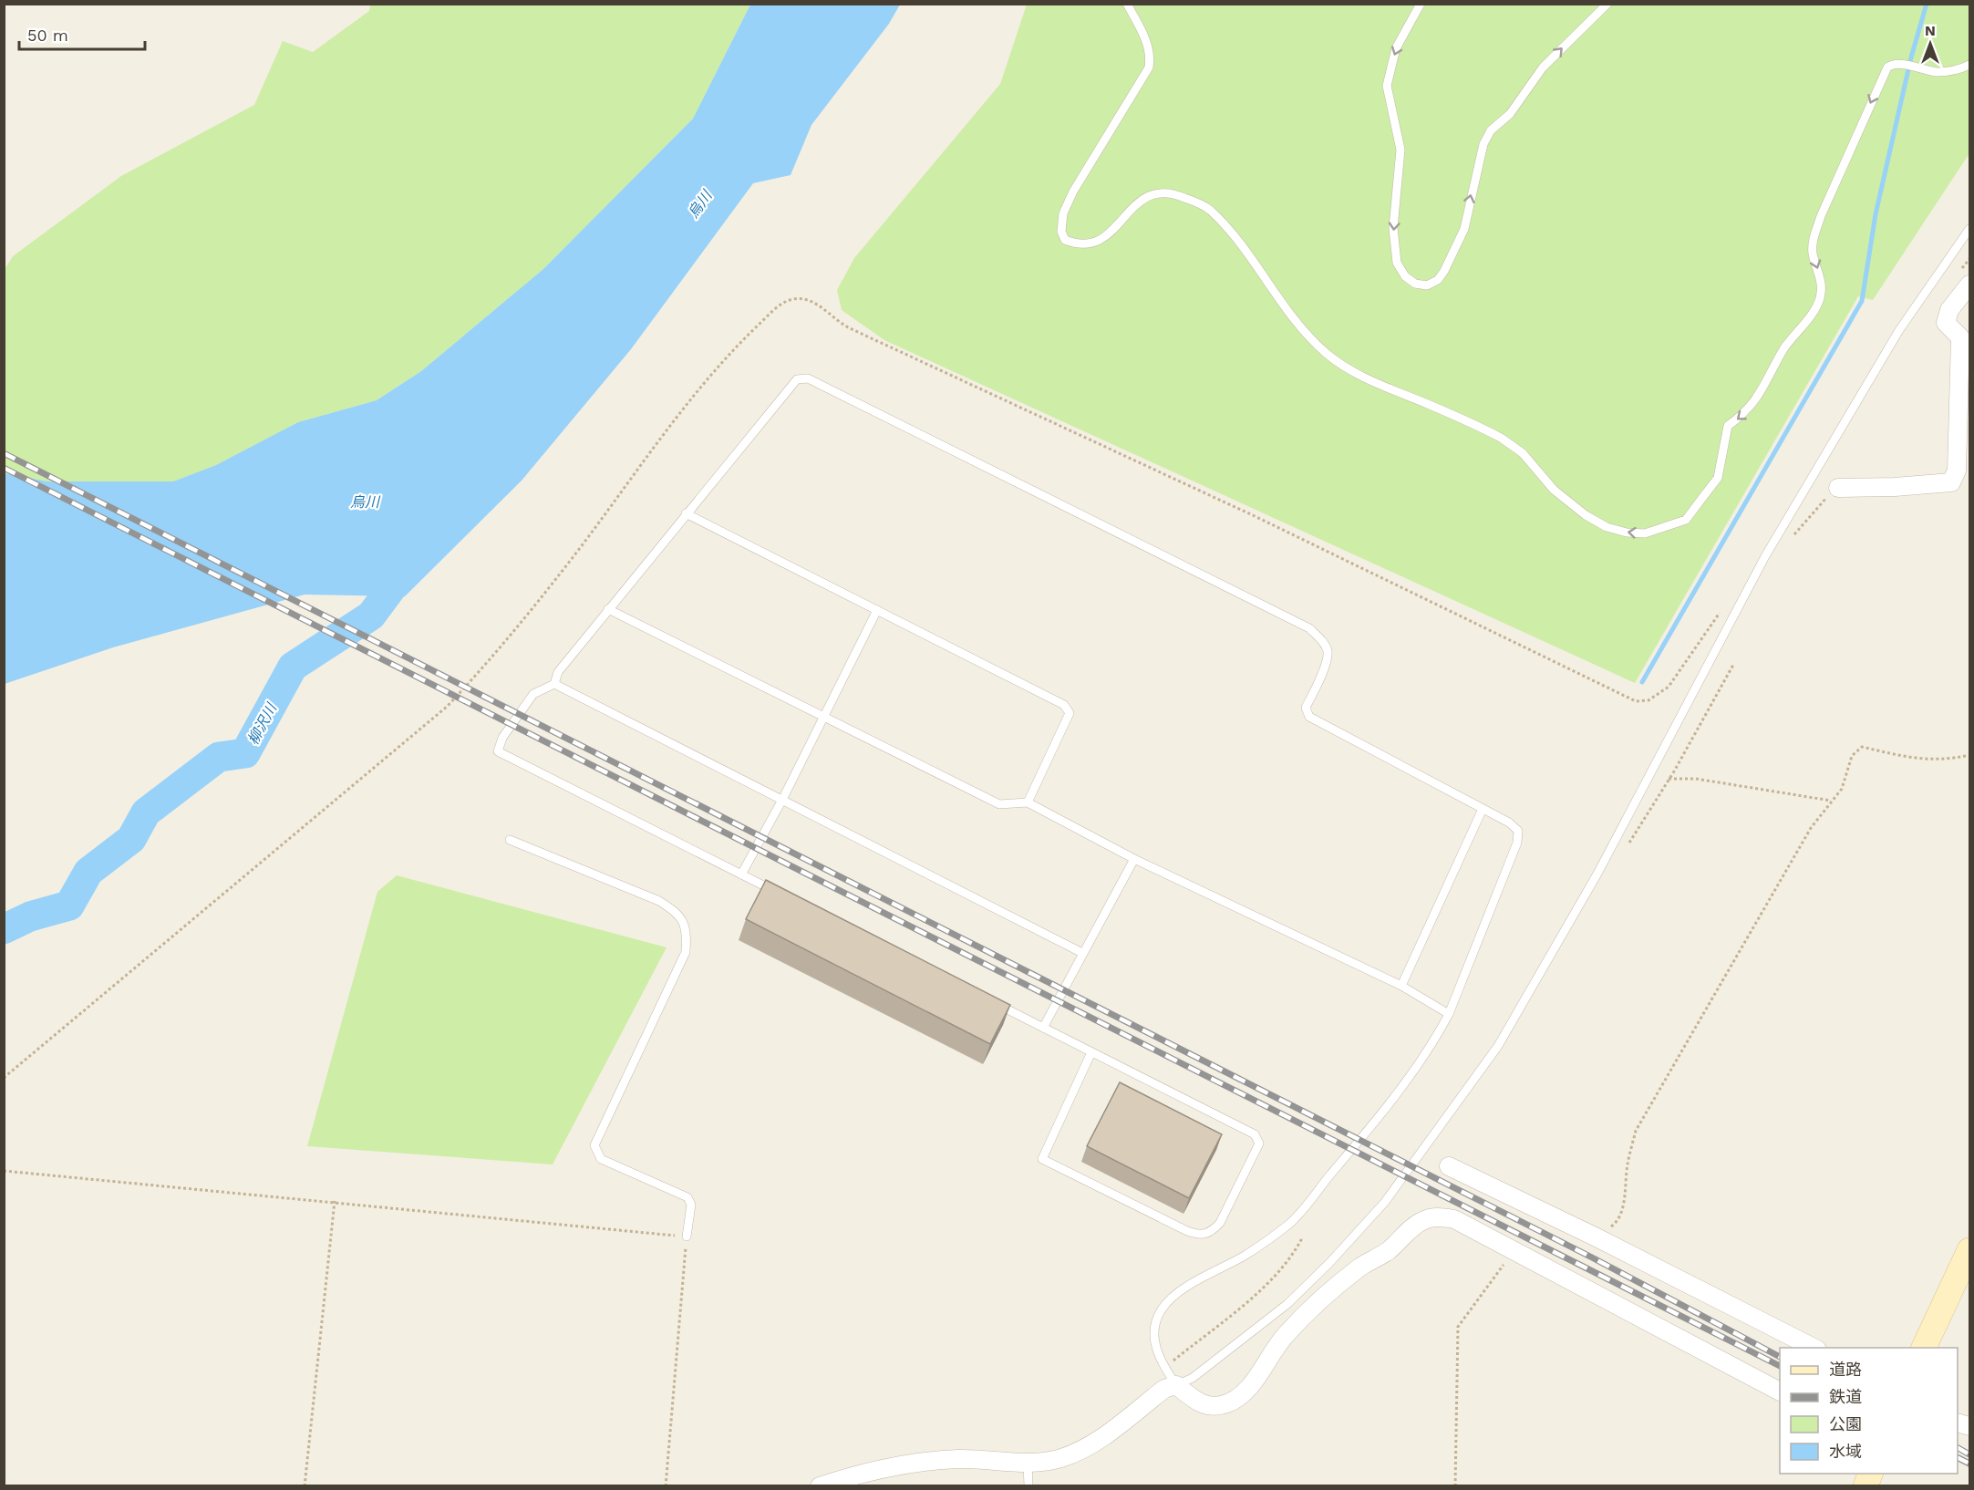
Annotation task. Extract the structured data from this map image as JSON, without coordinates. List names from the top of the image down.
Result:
{
  "water": ["烏川", "柳沢川"],
  "legend": [
    "道路",
    "鉄道",
    "公園",
    "水域"
  ],
  "scale_bar": "50 m",
  "north": "top"
}
